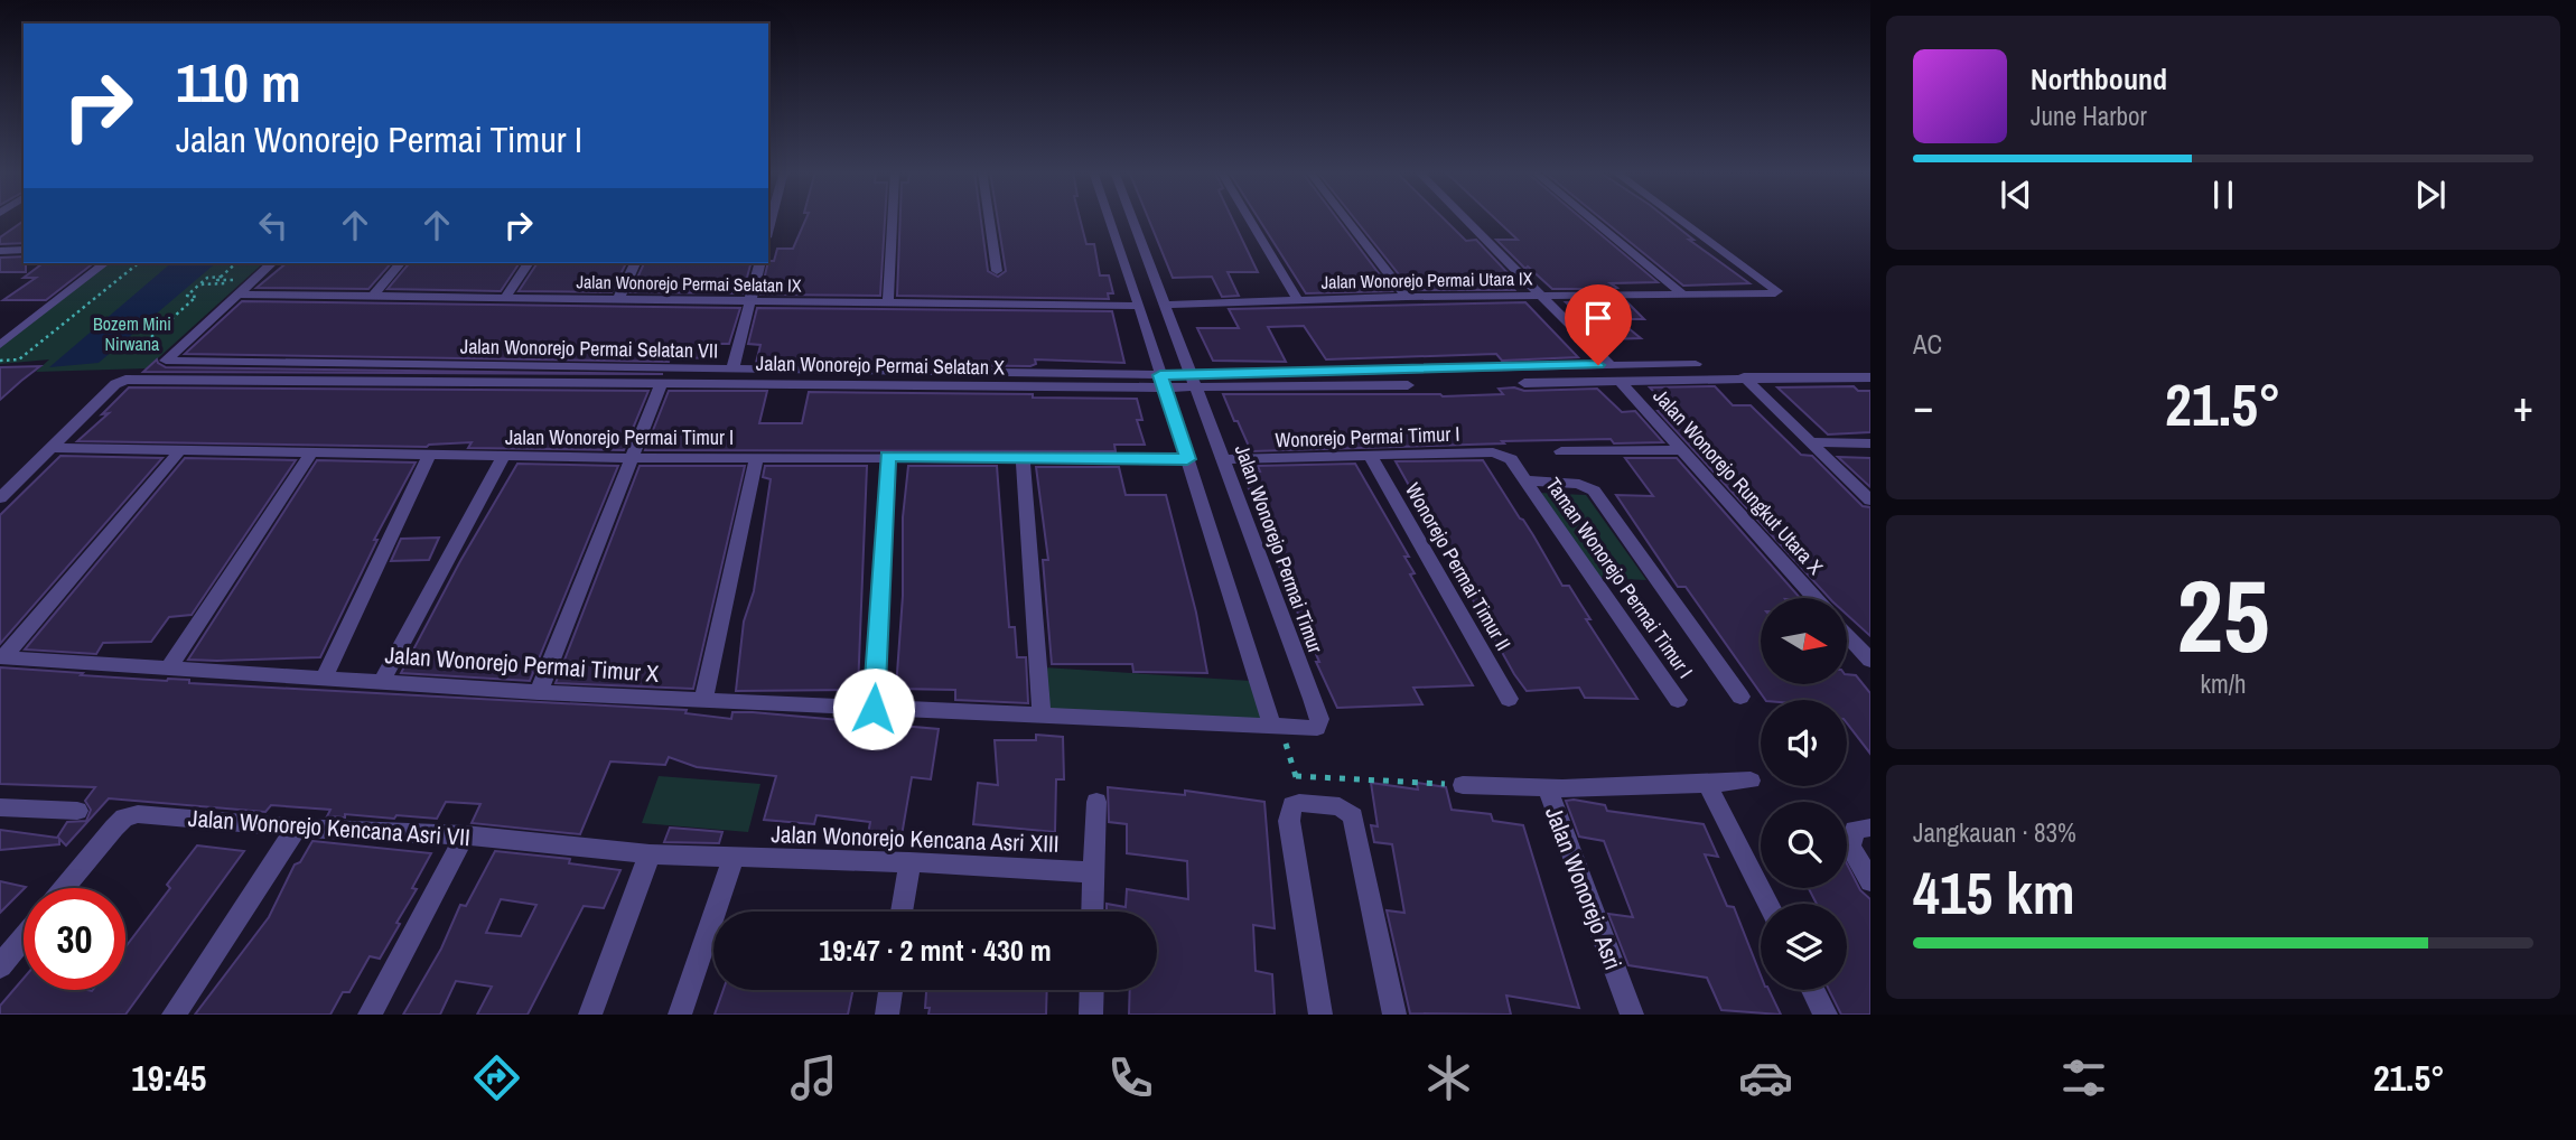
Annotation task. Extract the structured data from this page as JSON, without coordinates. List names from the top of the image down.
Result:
{
  "streets": {
    "street": [
      "Jalan Wonorejo Permai Utara IX",
      "Jalan Wonorejo Permai Selatan IX",
      "Jalan Wonorejo Permai Selatan VII",
      "Jalan Wonorejo Permai Selatan X",
      "Jalan Wonorejo Permai Timur I",
      "Wonorejo Permai Timur I",
      "Jalan Wonorejo Rungkut Utara X",
      "Jalan Wonorejo Permai Timur",
      "Wonorejo Permai Timur II",
      "Taman Wonorejo Permai Timur I",
      "Jalan Wonorejo Permai Timur X",
      "Jalan Wonorejo Kencana Asri VII",
      "Jalan Wonorejo Kencana Asri XIII",
      "Jalan Wonorejo Asri"
    ]
  },
  "crossings": [
    ["Jalan Wonorejo Permai Utara IX", "Jalan Wonorejo Rungkut Utara X"],
    ["Jalan Wonorejo Permai Utara IX", "Jalan Wonorejo Permai Timur"],
    ["Jalan Wonorejo Permai Selatan IX", "Jalan Wonorejo Permai Selatan VII"],
    ["Jalan Wonorejo Permai Selatan VII", "Jalan Wonorejo Permai Selatan X"],
    ["Jalan Wonorejo Permai Selatan X", "Jalan Wonorejo Permai Timur I"],
    ["Wonorejo Permai Timur I", "Jalan Wonorejo Permai Timur"],
    ["Wonorejo Permai Timur I", "Wonorejo Permai Timur II"],
    ["Wonorejo Permai Timur I", "Taman Wonorejo Permai Timur I"],
    ["Jalan Wonorejo Permai Timur", "Jalan Wonorejo Permai Timur X"],
    ["Jalan Wonorejo Kencana Asri VII", "Jalan Wonorejo Kencana Asri XIII"]
  ],
  "parks": ["Bozem Mini Nirwana"],
  "north": "right",
  "page": {
    "turn": ["110 m", "Jalan Wonorejo Permai Timur I"],
    "song": ["Northbound", "June Harbor"],
    "tile": [
      "AC",
      ["25", "km/h"],
      ["Jangkauan · 83%", "415 km"]
    ],
    "heat": ["−", "21.5°", "+"],
    "limit": "30",
    "trip": "19:47 · 2 mnt · 430 m",
    "tabs": ["19:45", "21.5°"]
  }
}
